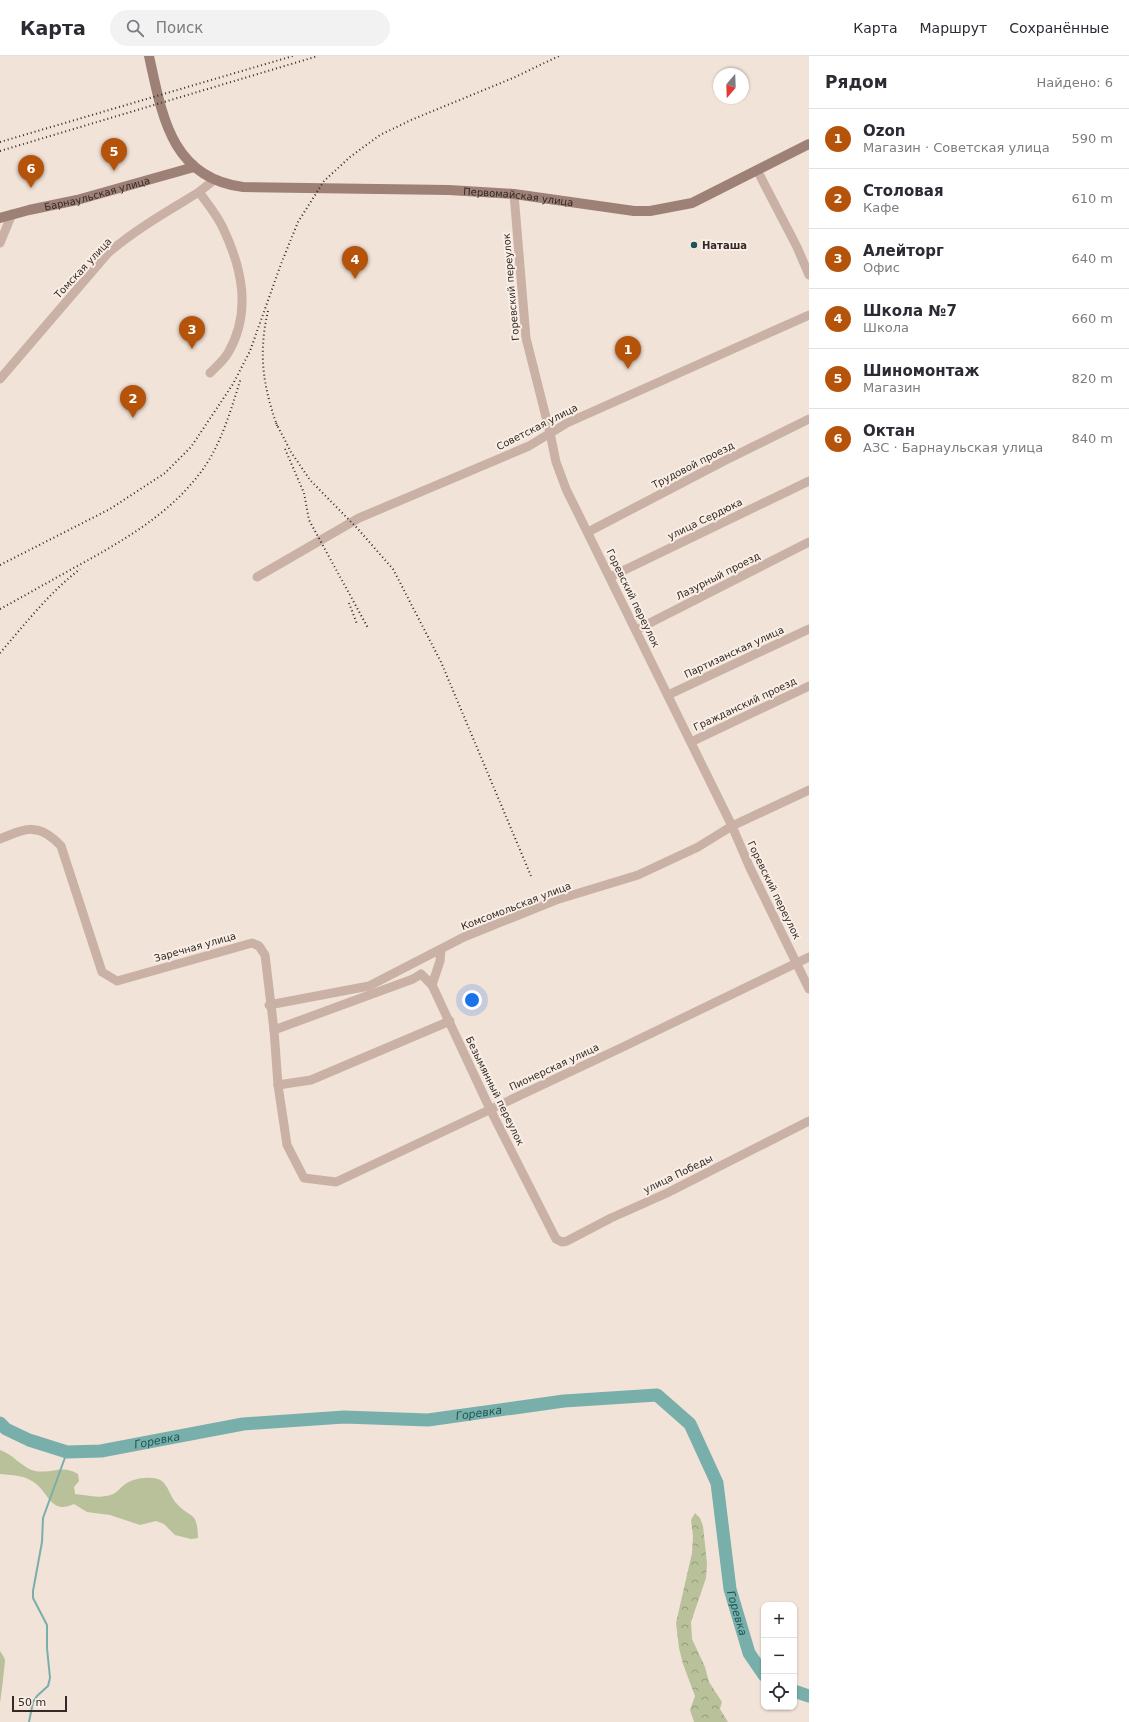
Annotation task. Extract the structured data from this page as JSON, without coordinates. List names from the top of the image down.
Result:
{
  "streets": {
    "main road": ["Барнаульская улица", "Первомайская улица"],
    "street": [
      "Томская улица",
      "Горевский переулок",
      "Советская улица",
      "Трудовой проезд",
      "улица Сердюка",
      "Лазурный проезд",
      "Партизанская улица",
      "Гражданский проезд",
      "Комсомольская улица",
      "Заречная улица",
      "Пионерская улица",
      "Безымянный переулок",
      "улица Победы"
    ]
  },
  "crossings": [
    ["Барнаульская улица", "Первомайская улица"],
    ["Первомайская улица", "Горевский переулок"],
    ["Горевский переулок", "Советская улица"],
    ["Горевский переулок", "Трудовой проезд"],
    ["Горевский переулок", "улица Сердюка"],
    ["Горевский переулок", "Лазурный проезд"],
    ["Горевский переулок", "Партизанская улица"],
    ["Горевский переулок", "Гражданский проезд"],
    ["Горевский переулок", "Комсомольская улица"],
    ["Горевский переулок", "Пионерская улица"],
    ["Комсомольская улица", "Заречная улица"],
    ["Заречная улица", "Пионерская улица"],
    ["Пионерская улица", "Безымянный переулок"],
    ["Безымянный переулок", "улица Победы"]
  ],
  "water": ["Горевка"],
  "places": ["Наташа"],
  "scale_bar": "50 m",
  "north": "bottom",
  "page": {
    "header": "Карта",
    "search": "Поиск",
    "nav": ["Карта", "Маршрут", "Сохранённые"],
    "heading": ["Рядом", "Найдено: 6"],
    "list": [
      {
        "mark": "1",
        "name": "Ozon",
        "note": "Магазин · Советская улица",
        "value": "590 m"
      },
      {
        "mark": "2",
        "name": "Столовая",
        "note": "Кафе",
        "value": "610 m"
      },
      {
        "mark": "3",
        "name": "Алейторг",
        "note": "Офис",
        "value": "640 m"
      },
      {
        "mark": "4",
        "name": "Школа №7",
        "note": "Школа",
        "value": "660 m"
      },
      {
        "mark": "5",
        "name": "Шиномонтаж",
        "note": "Магазин",
        "value": "820 m"
      },
      {
        "mark": "6",
        "name": "Октан",
        "note": "АЗС · Барнаульская улица",
        "value": "840 m"
      }
    ],
    "pins": [
      "5",
      "6",
      "4",
      "3",
      "1",
      "2"
    ],
    "map_buttons": ["+", "−"],
    "scale": "50 m"
  }
}
